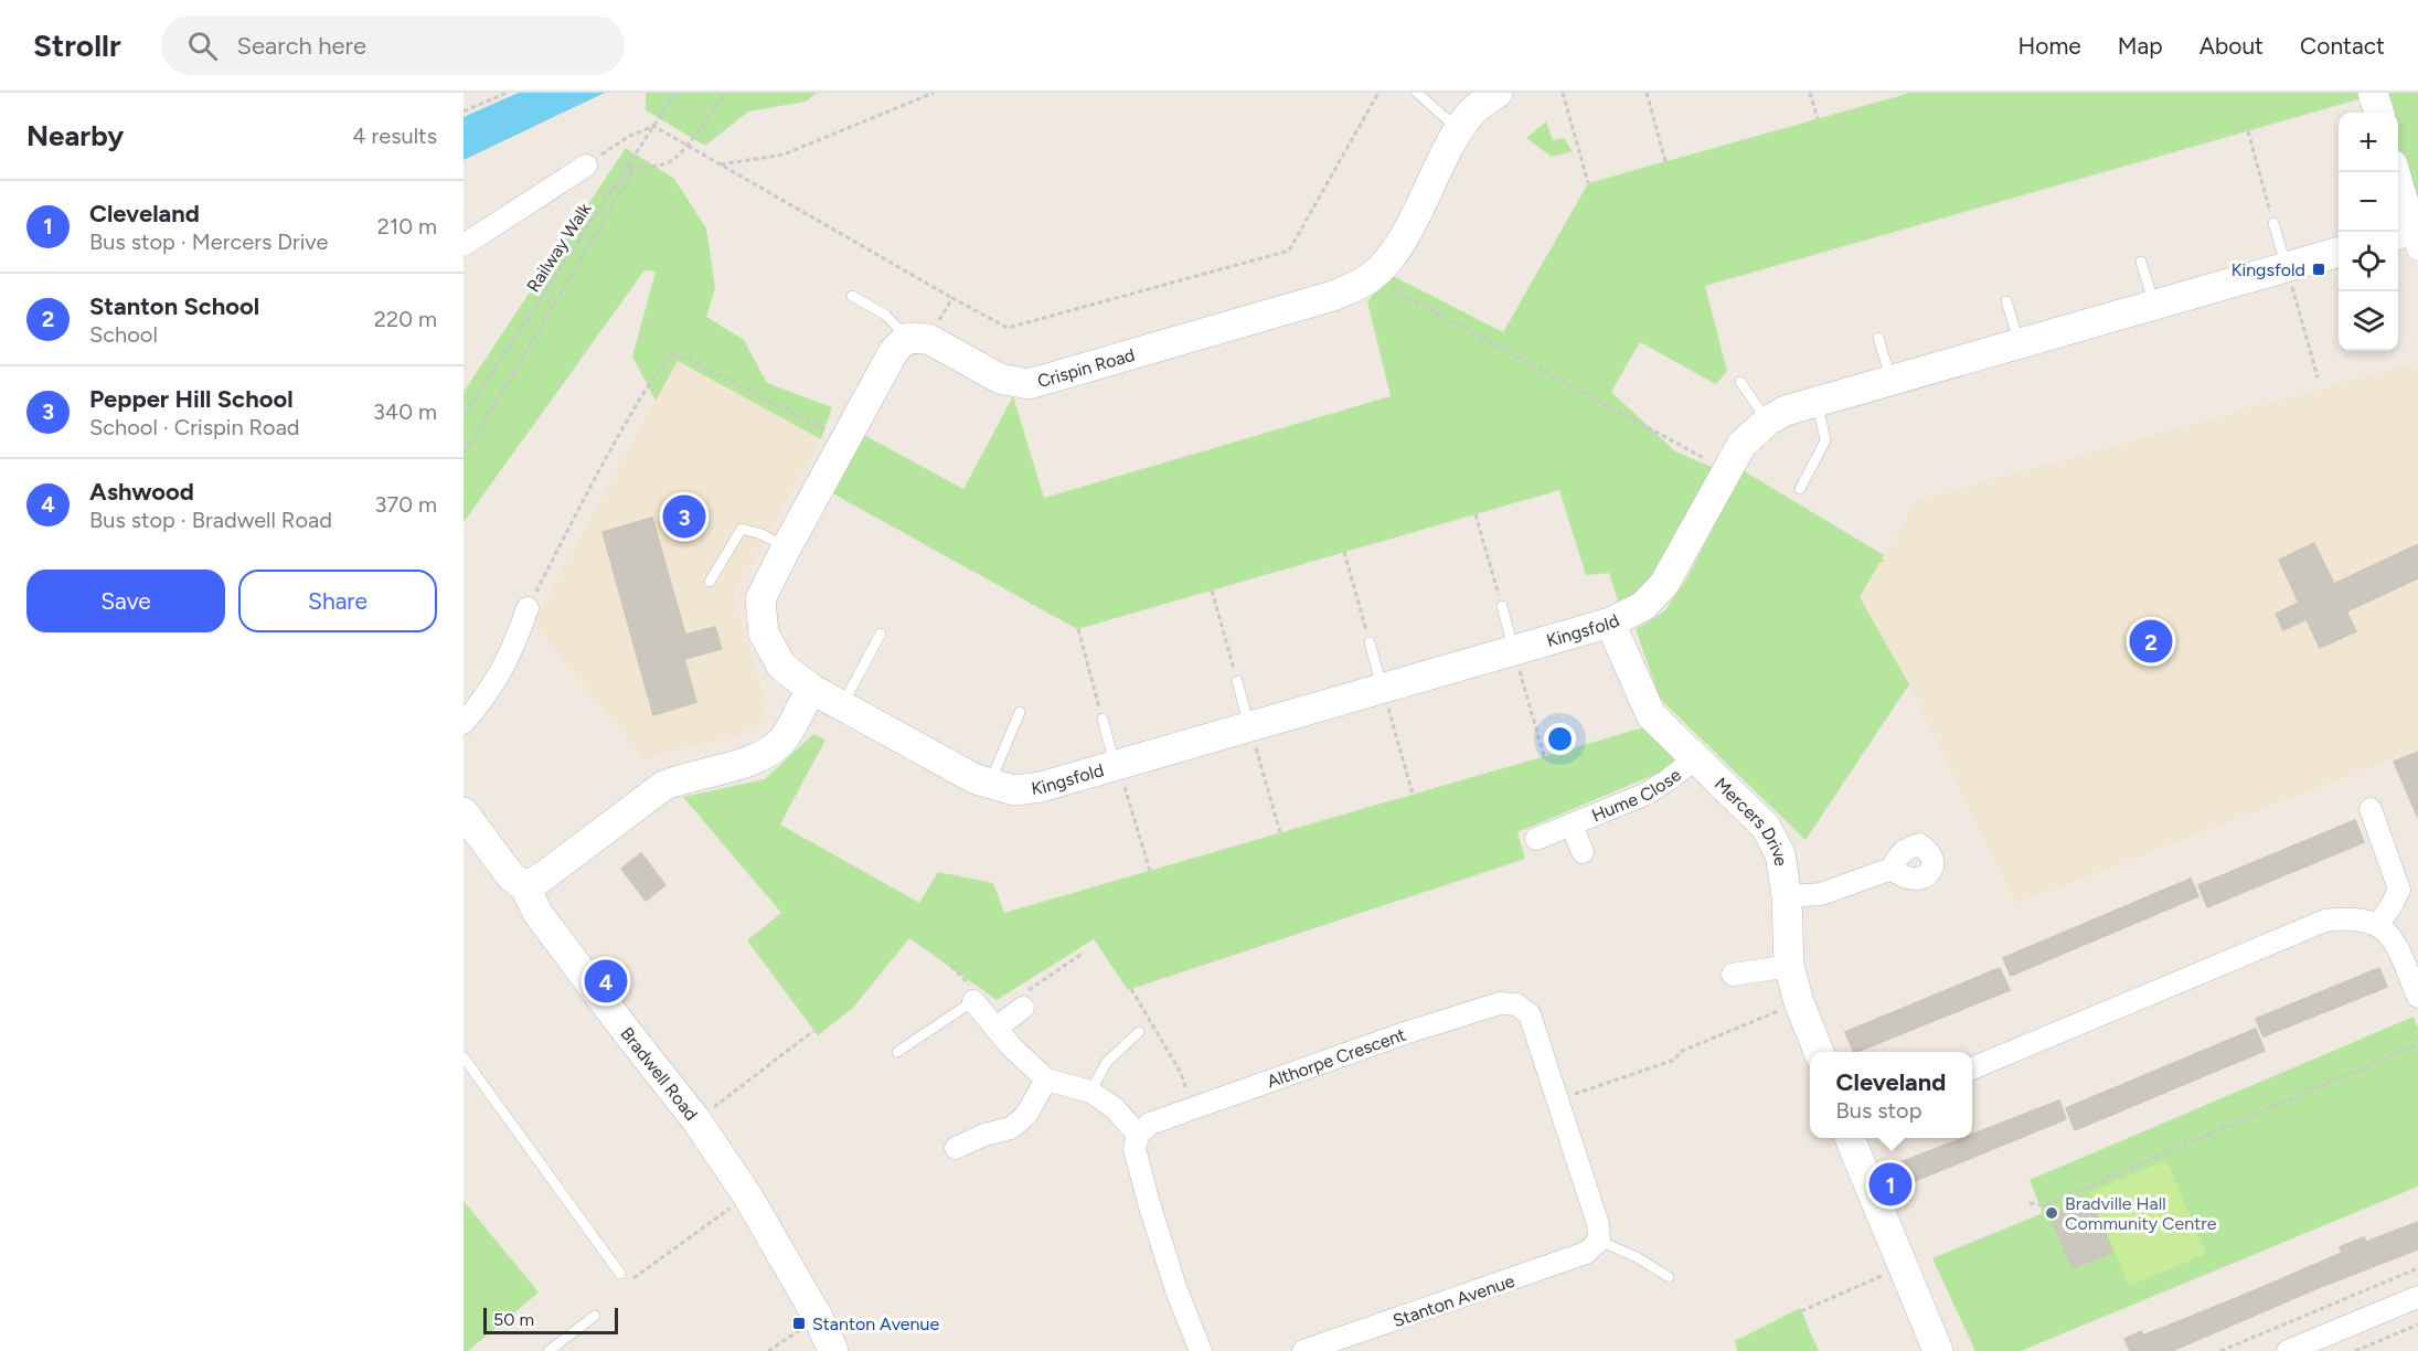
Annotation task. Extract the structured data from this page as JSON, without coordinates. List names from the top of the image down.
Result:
{
  "streets": {
    "street": [
      "Crispin Road",
      "Kingsfold",
      "Hume Close",
      "Mercers Drive",
      "Althorpe Crescent",
      "Bradwell Road",
      "Stanton Avenue"
    ],
    "path": ["Railway Walk"]
  },
  "crossings": [
    ["Kingsfold", "Mercers Drive"],
    ["Hume Close", "Mercers Drive"],
    ["Althorpe Crescent", "Stanton Avenue"]
  ],
  "places": {
    "transit": ["Kingsfold", "Stanton Avenue"],
    "other": ["Bradville Hall Community Centre"]
  },
  "scale_bar": "50 m",
  "page": {
    "header": "Strollr",
    "search": "Search here",
    "nav": [
      "Home",
      "Map",
      "About",
      "Contact"
    ],
    "heading": ["Nearby", "4 results"],
    "map_buttons": ["+", "−"],
    "list": [
      {
        "mark": "1",
        "name": "Cleveland",
        "note": "Bus stop · Mercers Drive",
        "value": "210 m"
      },
      {
        "mark": "2",
        "name": "Stanton School",
        "note": "School",
        "value": "220 m"
      },
      {
        "mark": "3",
        "name": "Pepper Hill School",
        "note": "School · Crispin Road",
        "value": "340 m"
      },
      {
        "mark": "4",
        "name": "Ashwood",
        "note": "Bus stop · Bradwell Road",
        "value": "370 m"
      }
    ],
    "pins": [
      "3",
      "2",
      "4",
      "1"
    ],
    "buttons": ["Save", "Share"],
    "popup": ["Cleveland", "Bus stop"],
    "scale": "50 m"
  }
}
